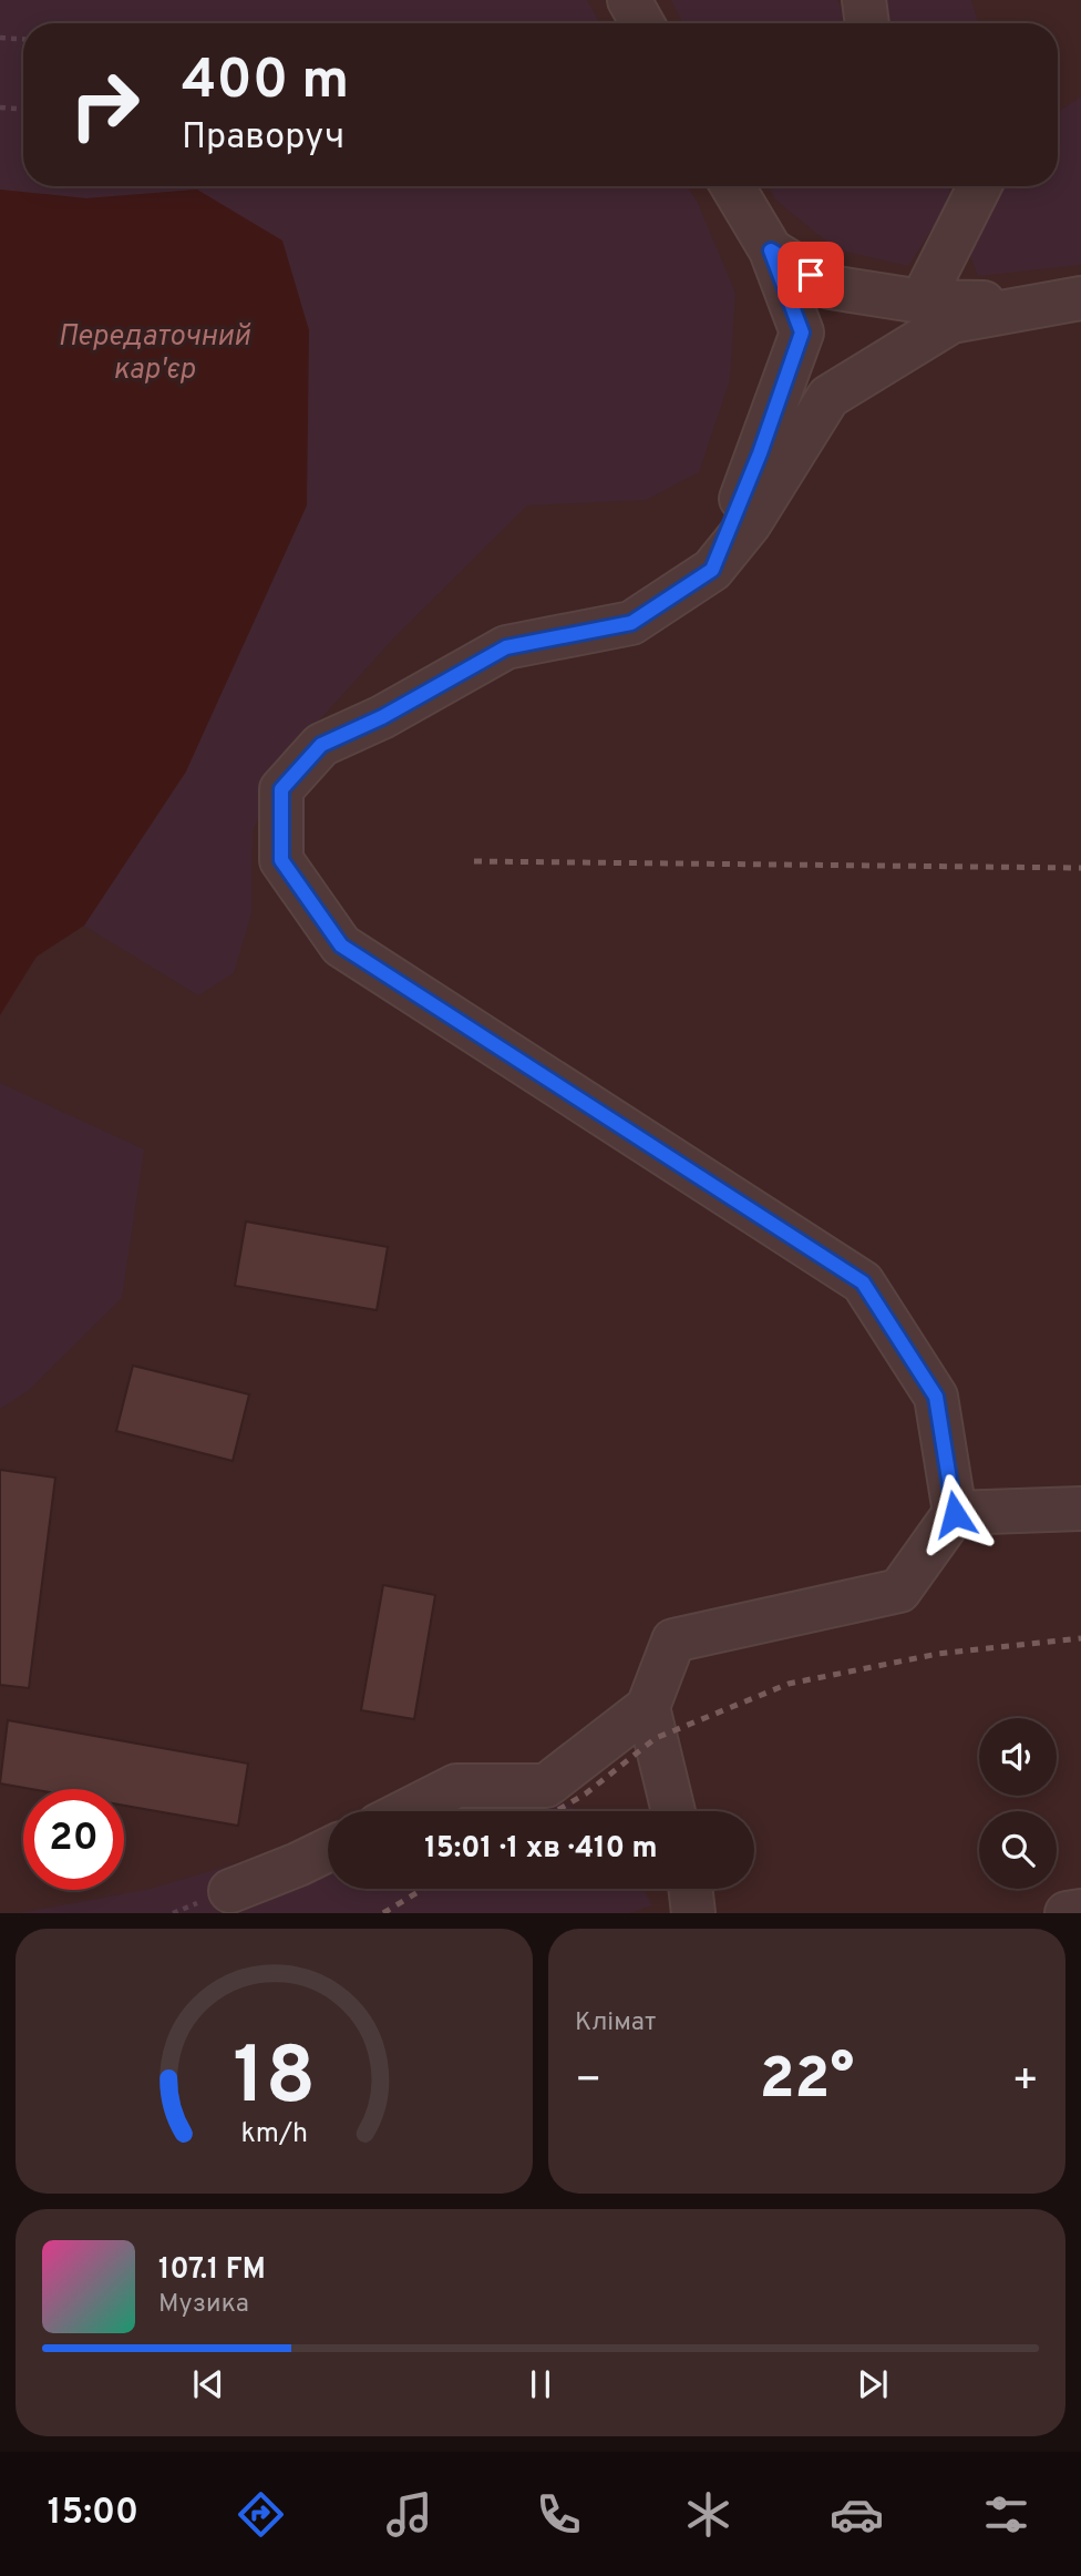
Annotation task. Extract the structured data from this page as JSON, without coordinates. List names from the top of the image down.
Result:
{
  "water": ["Передаточний кар'єр"],
  "page": {
    "turn": ["400 m", "Праворуч"],
    "limit": "20",
    "trip": "15:01 · 1 хв · 410 m",
    "tile": "Клімат",
    "heat": ["−", "22°", "+"],
    "song": ["107.1 FM", "Музика"],
    "tabs": "15:00",
    "gauge": ["18", "km/h"]
  }
}
